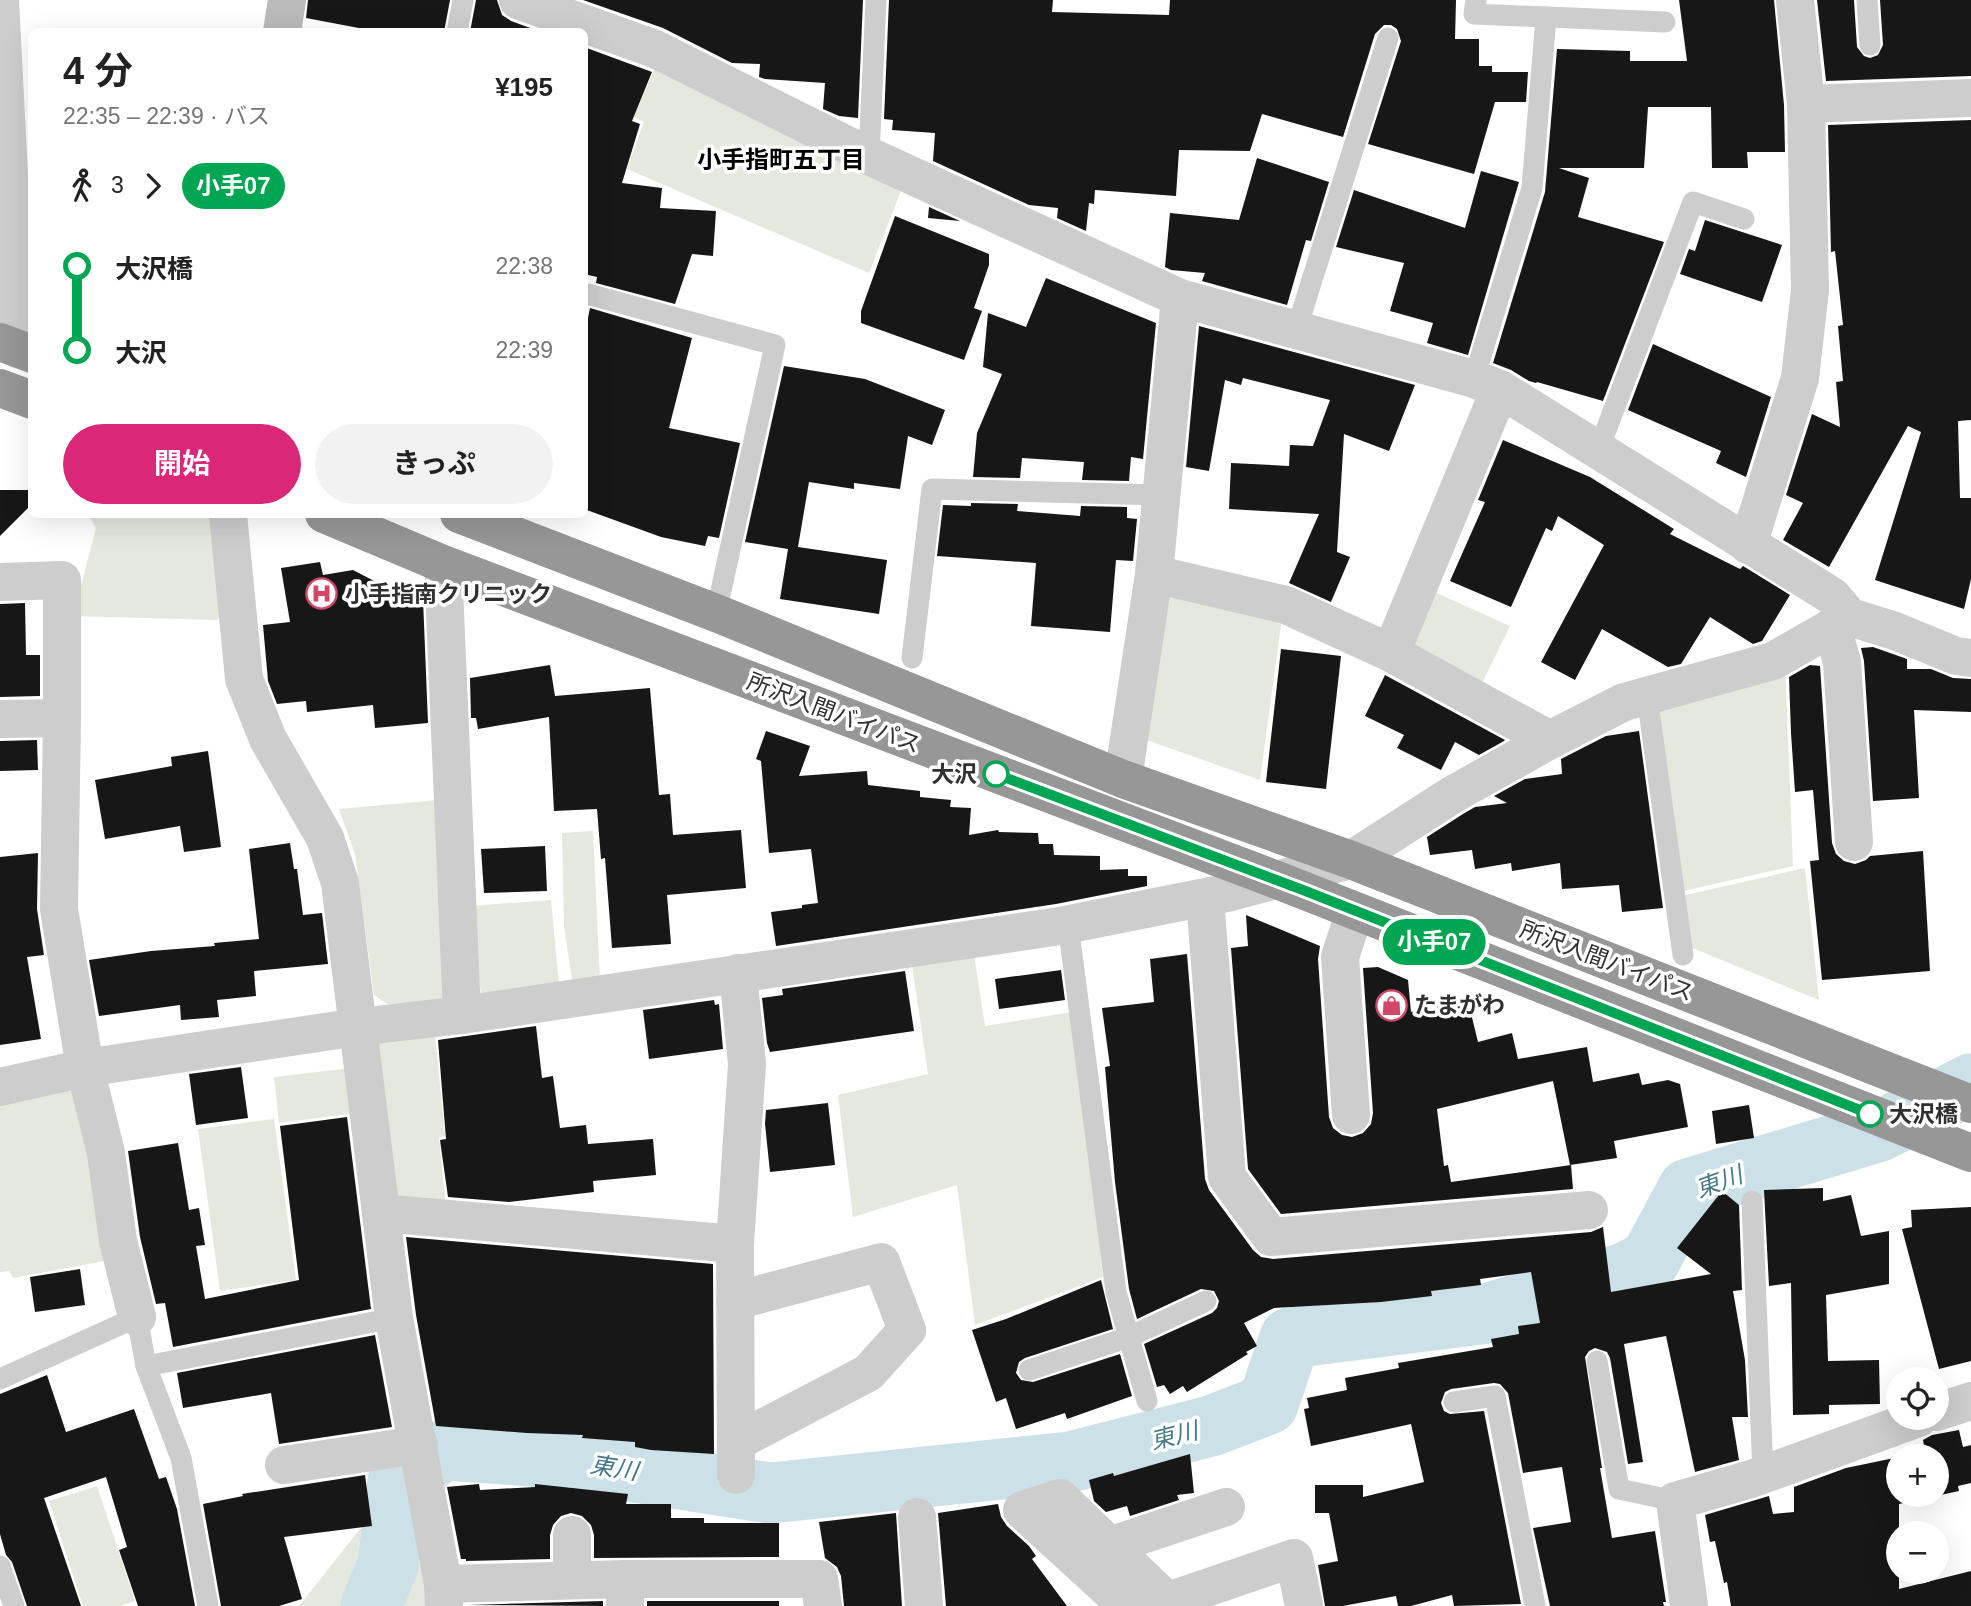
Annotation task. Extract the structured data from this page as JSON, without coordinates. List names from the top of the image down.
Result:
{
  "streets": {
    "highway": ["所沢入間バイパス"]
  },
  "districts": ["小手指町五丁目"],
  "water": ["東川"],
  "places": {
    "hospital": ["小手指南クリニック"],
    "other": ["大沢", "大沢橋"],
    "shop": ["たまがわ"]
  },
  "lines": ["bus line 小手07"],
  "page": {
    "on_map": "小手07",
    "heading": ["4 分", "22:35 – 22:39 · バス", "¥195"],
    "legs": ["3", "小手07"],
    "list": [
      {
        "name": "大沢橋",
        "value": "22:38"
      },
      {
        "name": "大沢",
        "value": "22:39"
      }
    ],
    "buttons": ["開始", "きっぷ"],
    "map_buttons": ["+", "−"]
  }
}
